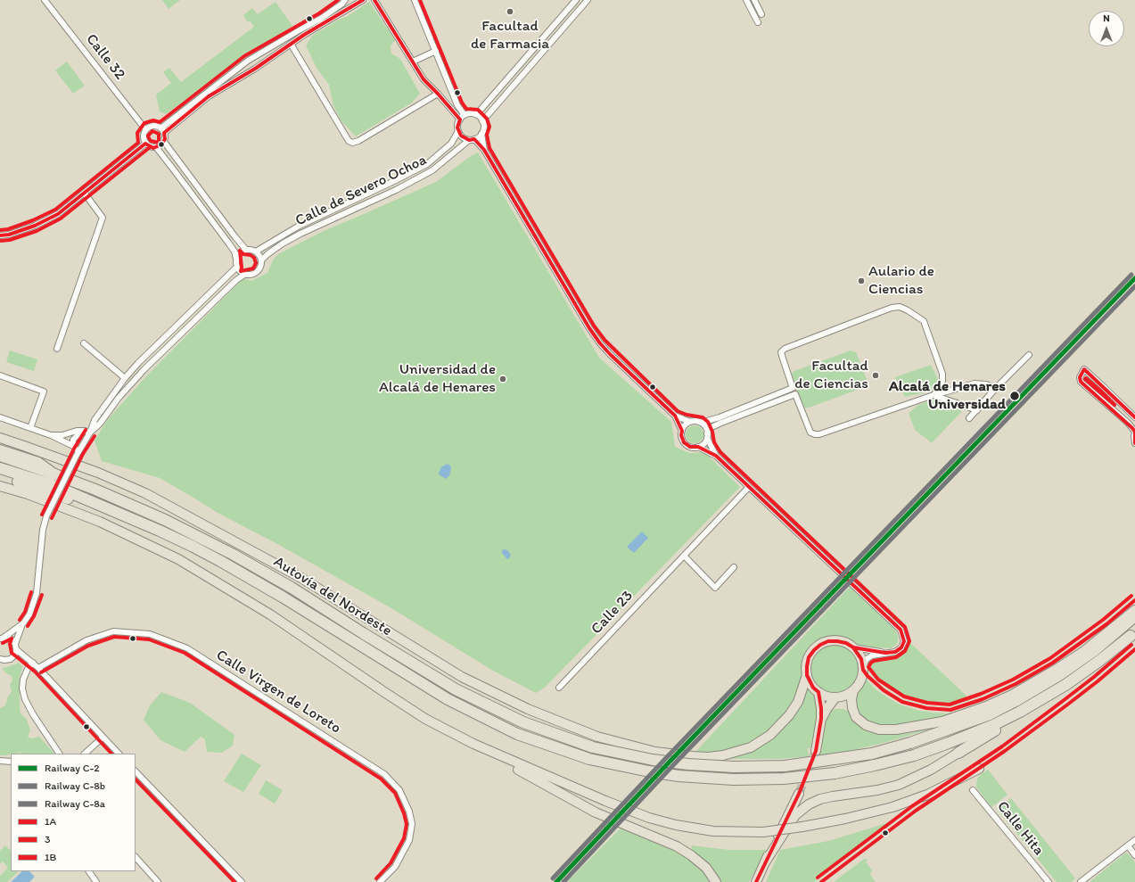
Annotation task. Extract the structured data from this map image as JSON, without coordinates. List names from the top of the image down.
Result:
{
  "streets": {
    "highway": ["Autovía del Nordeste"],
    "street": [
      "Calle 32",
      "Calle de Severo Ochoa",
      "Calle 23",
      "Calle Virgen de Loreto",
      "Calle Hita"
    ]
  },
  "places": [
    "Facultad de Farmacia",
    "Aulario de Ciencias",
    "Facultad de Ciencias",
    "Universidad de Alcalá de Henares",
    "Alcalá de Henares Universidad"
  ],
  "lines": [
    "transit line 1A",
    "transit line 1B",
    "transit line 3",
    "rail line C-8a",
    "rail line C-2",
    "rail line C-8b"
  ],
  "legend": [
    "Railway C-2",
    "Railway C-8b",
    "Railway C-8a",
    "1A",
    "3",
    "1B"
  ],
  "north": "top"
}
